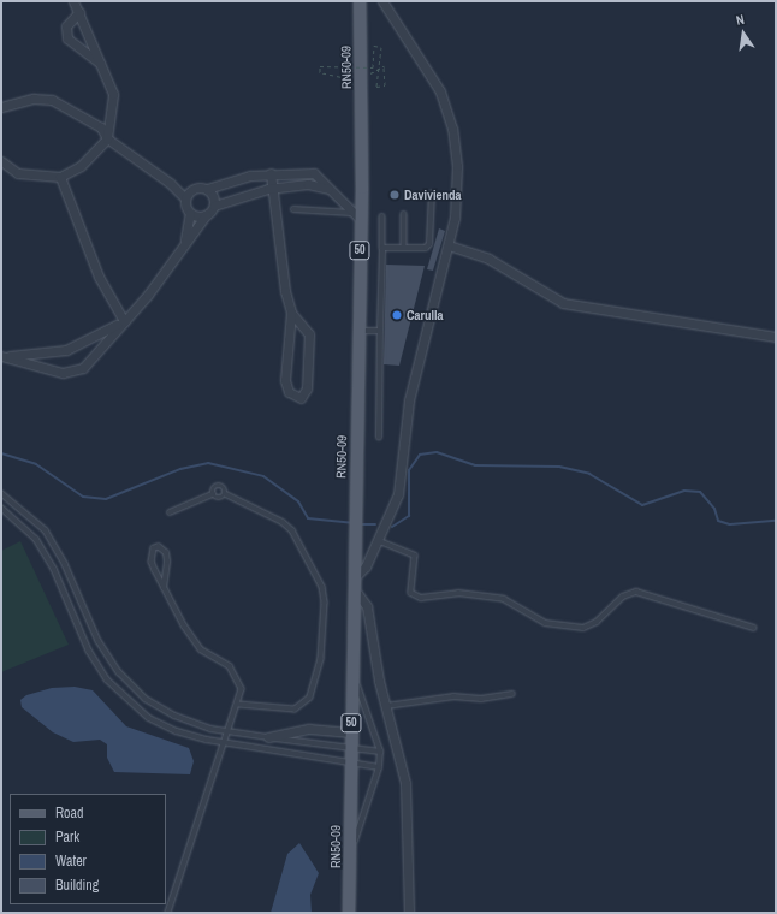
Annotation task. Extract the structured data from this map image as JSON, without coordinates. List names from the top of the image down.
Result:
{
  "streets": {
    "main road": ["RN50-09", "50"]
  },
  "places": ["Davivienda", "Carulla"],
  "legend": [
    "Road",
    "Park",
    "Water",
    "Building"
  ],
  "north": "top"
}
